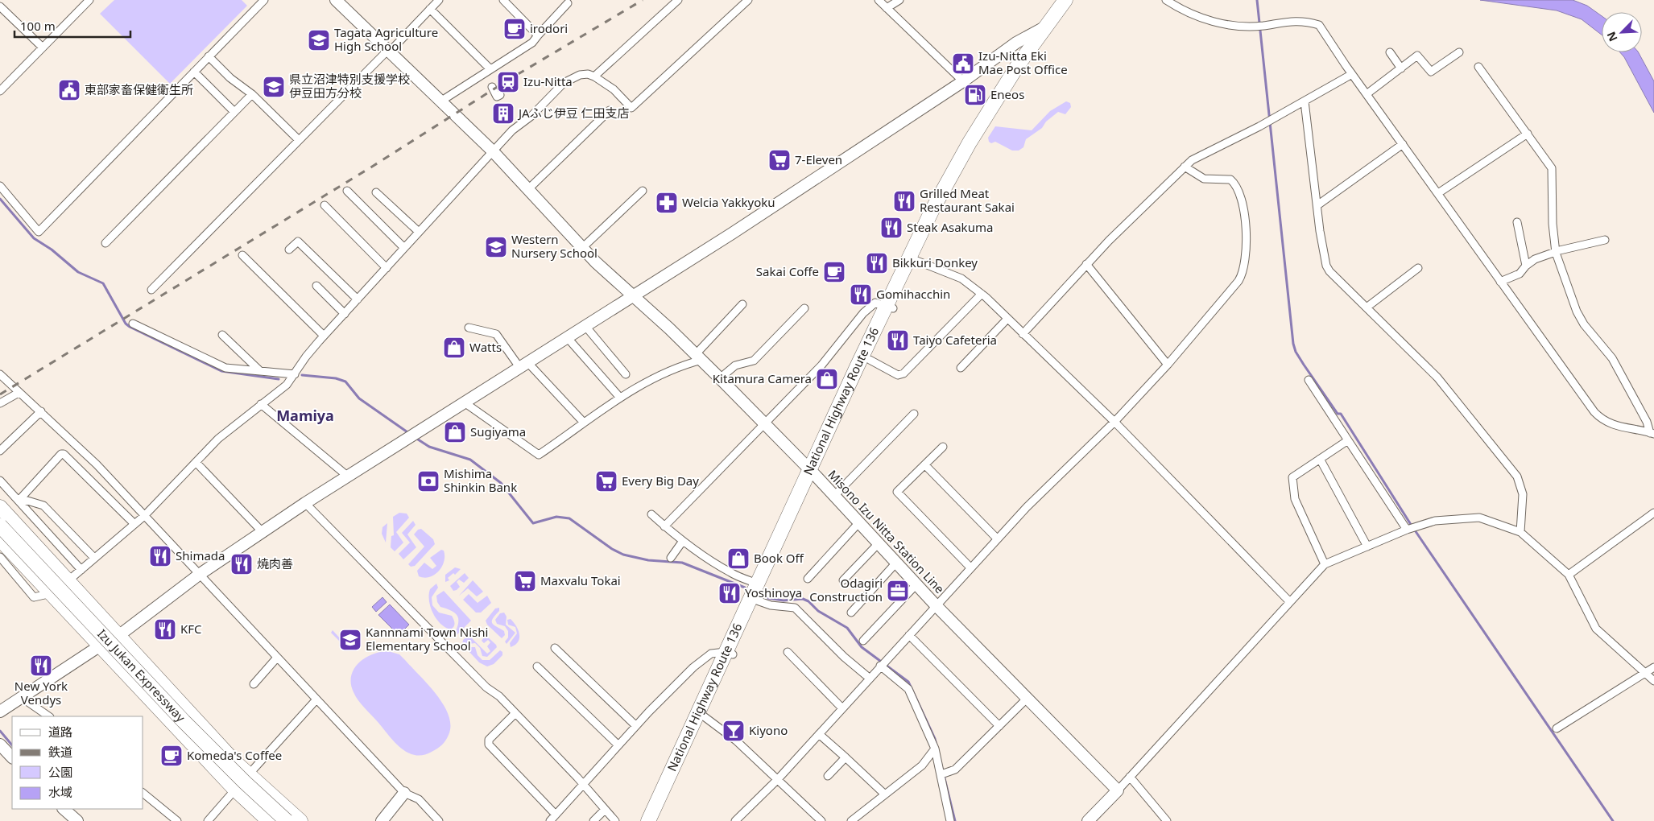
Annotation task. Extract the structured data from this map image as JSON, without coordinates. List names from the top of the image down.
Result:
{
  "streets": {
    "highway": ["National Highway Route 136", "Izu Jukan Expressway"],
    "street": ["Misono Izu Nitta Station Line"]
  },
  "crossings": [
    ["National Highway Route 136", "Misono Izu Nitta Station Line"]
  ],
  "districts": ["Mamiya"],
  "places": {
    "cafe": ["irodori", "Sakai Coffe", "Komeda's Coffee"],
    "school or university": [
      "Tagata Agriculture High School",
      "県立沼津特別支援学校 伊豆田方分校",
      "Western Nursery School",
      "Kannnami Town Nishi Elementary School"
    ],
    "public building": ["Izu-Nitta Eki Mae Post Office", "東部家畜保健衛生所"],
    "station": ["Izu-Nitta"],
    "fuel station": ["Eneos"],
    "building": ["JAふじ伊豆 仁田支店"],
    "supermarket": ["7-Eleven", "Every Big Day", "Maxvalu Tokai"],
    "restaurant": [
      "Grilled Meat Restaurant Sakai",
      "Steak Asakuma",
      "Bikkuri Donkey",
      "Gomihacchin",
      "Taiyo Cafeteria",
      "Shimada",
      "焼肉善",
      "Yoshinoya",
      "KFC",
      "New York Vendys"
    ],
    "pharmacy": ["Welcia Yakkyoku"],
    "shop": [
      "Watts",
      "Kitamura Camera",
      "Sugiyama",
      "Book Off"
    ],
    "bank": ["Mishima Shinkin Bank"],
    "office": ["Odagiri Construction"],
    "bar": ["Kiyono"]
  },
  "legend": [
    "道路",
    "鉄道",
    "公園",
    "水域"
  ],
  "scale_bar": "100 m",
  "north": "bottom left"
}
